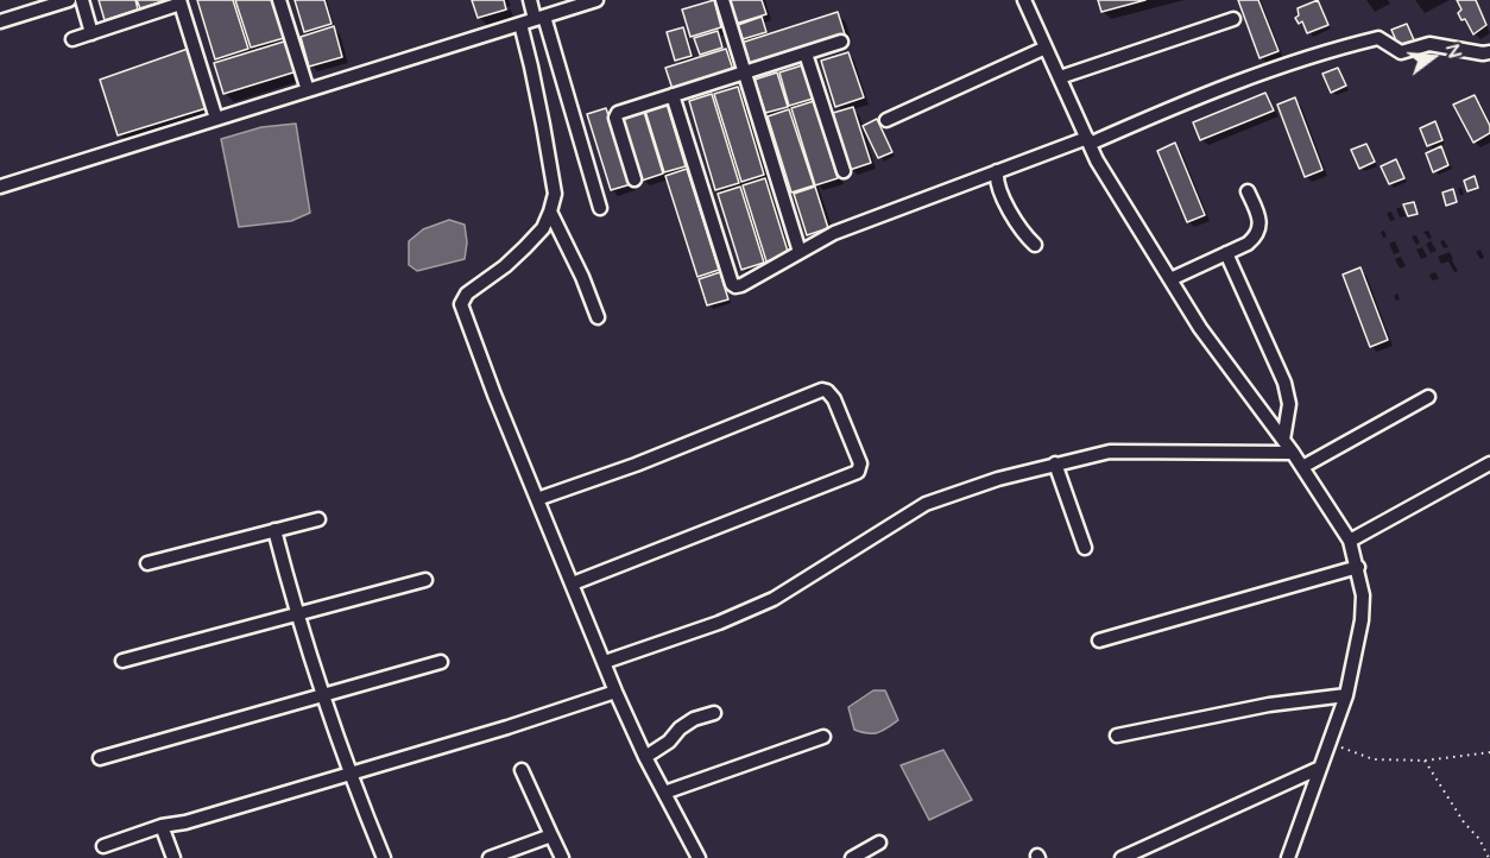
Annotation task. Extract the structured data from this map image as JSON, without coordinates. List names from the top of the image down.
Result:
{
  "north": "right"
}
